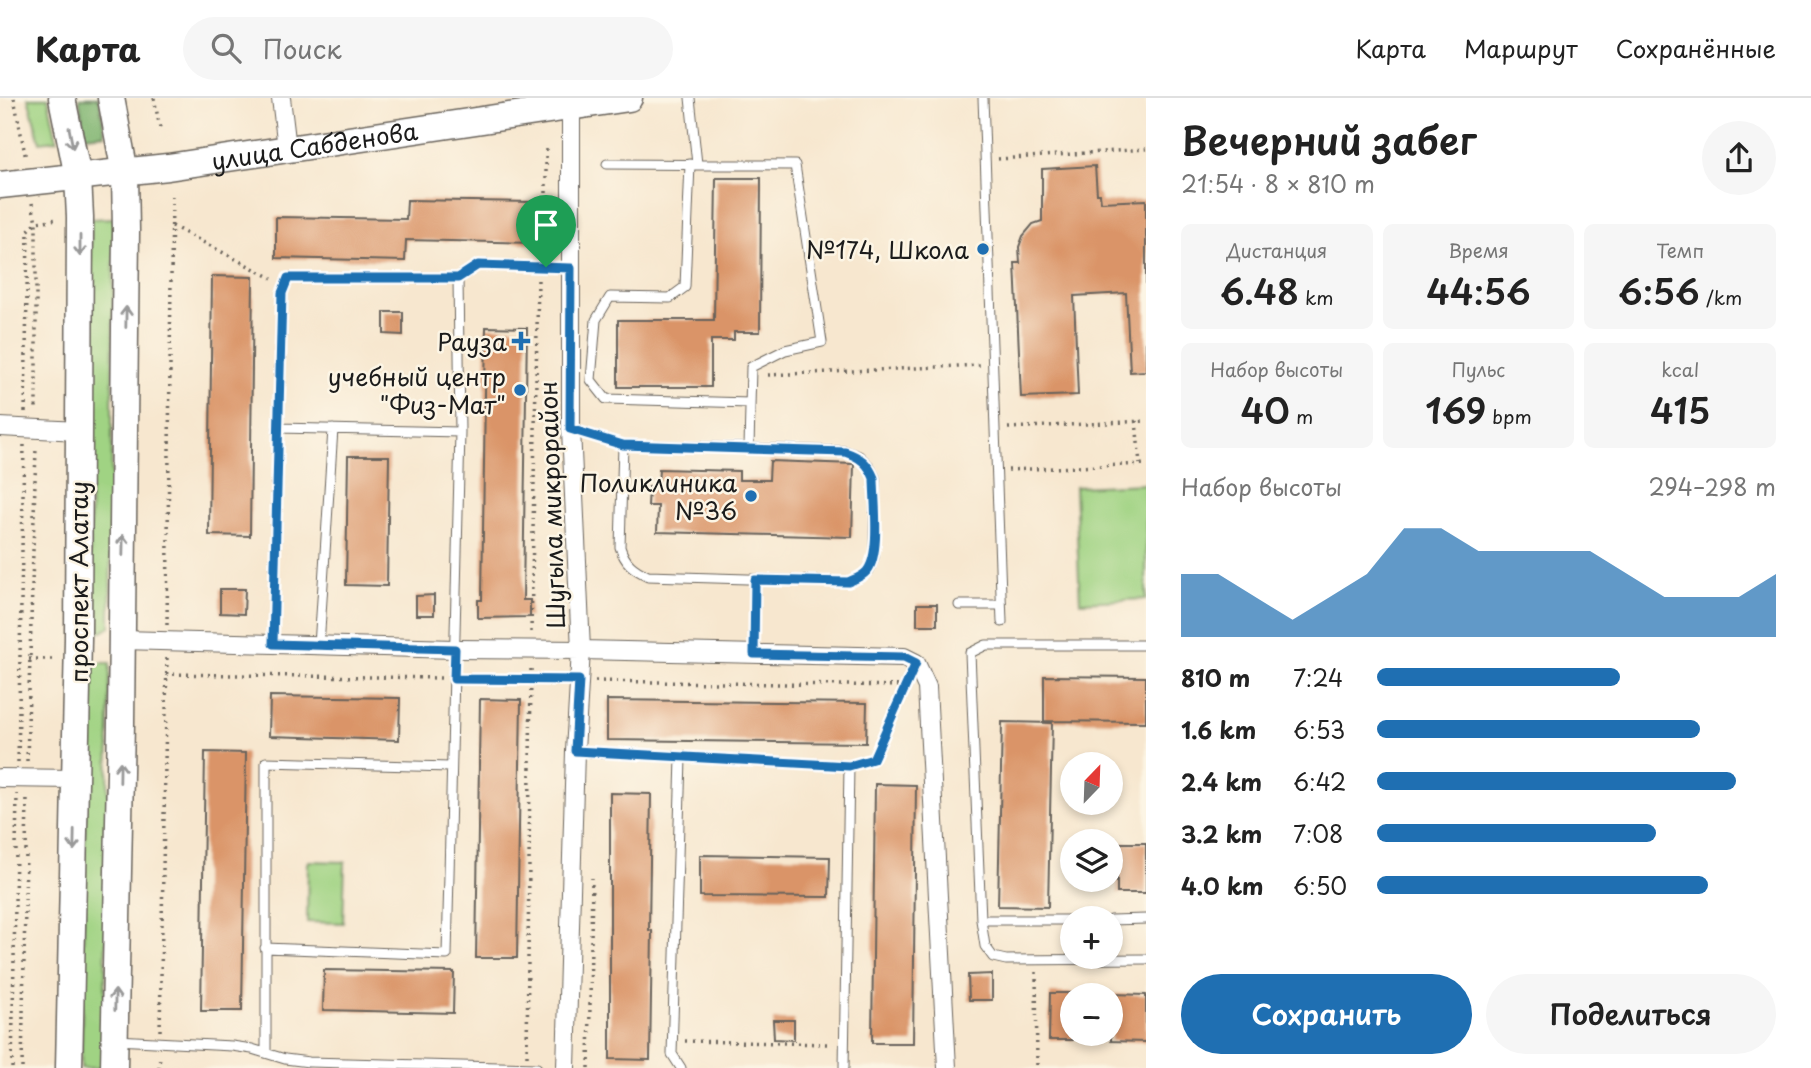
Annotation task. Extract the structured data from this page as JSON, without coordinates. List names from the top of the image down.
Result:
{
  "streets": {
    "main road": ["улица Сабденова", "проспект Алатау"],
    "street": ["Шугыла микрорайон"]
  },
  "crossings": [
    ["улица Сабденова", "Шугыла микрорайон"],
    ["улица Сабденова", "проспект Алатау"],
    ["Шугыла микрорайон", "проспект Алатау"]
  ],
  "places": {
    "other": ["№174, Школа", "учебный центр \"Физ-Мат\"", "Поликлиника №36"],
    "health": ["Рауза"]
  },
  "north": "top right",
  "page": {
    "header": "Карта",
    "search": "Поиск",
    "nav": ["Карта", "Маршрут", "Сохранённые"],
    "heading": ["Вечерний забег", "21:54 · 8 × 810 m"],
    "stats": [
      ["Дистанция", "6.48 km"],
      ["Время", "44:56"],
      ["Темп", "6:56 /km"],
      ["Набор высоты", "40 m"],
      ["Пульс", "169 bpm"],
      ["kcal", "415"]
    ],
    "chart": ["Набор высоты", "294–298 m"],
    "list": [
      {
        "name": "810 m",
        "note": "7:24"
      },
      {
        "name": "1.6 km",
        "note": "6:53"
      },
      {
        "name": "2.4 km",
        "note": "6:42"
      },
      {
        "name": "3.2 km",
        "note": "7:08"
      },
      {
        "name": "4.0 km",
        "note": "6:50"
      }
    ],
    "map_buttons": ["+", "−"],
    "buttons": ["Сохранить", "Поделиться"]
  }
}
